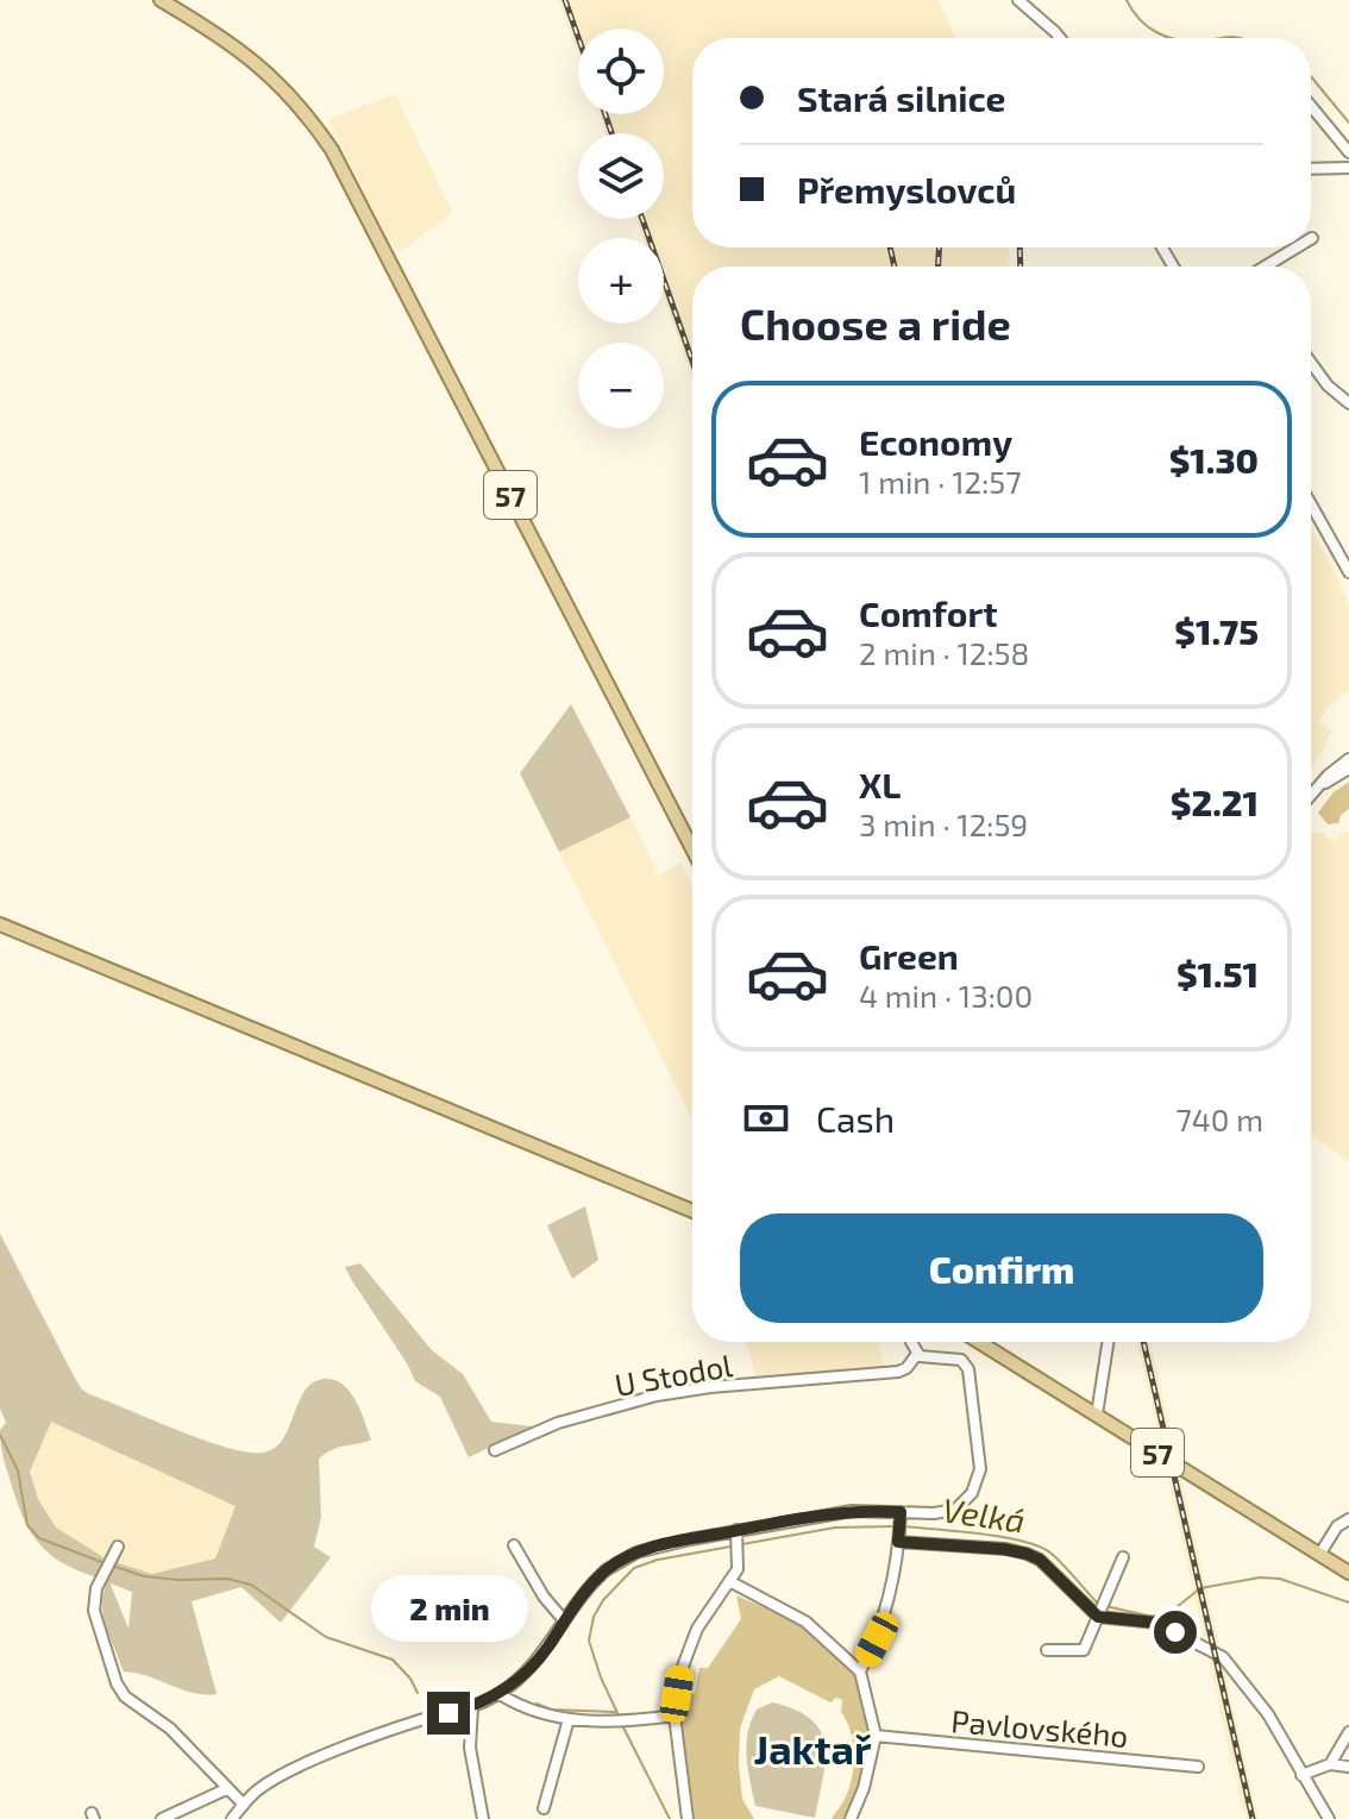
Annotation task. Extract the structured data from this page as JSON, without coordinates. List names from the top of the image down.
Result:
{
  "streets": {
    "main road": ["57"],
    "street": ["U Stodol", "Pavlovského"]
  },
  "districts": ["Jaktař"],
  "water": ["Velká"],
  "page": {
    "map_buttons": ["+", "−"],
    "banner": ["Stará silnice", "Přemyslovců"],
    "heading": "Choose a ride",
    "list": [
      {
        "name": "Economy",
        "note": "1 min · 12:57",
        "value": "$1.30"
      },
      {
        "name": "Comfort",
        "note": "2 min · 12:58",
        "value": "$1.75"
      },
      {
        "name": "XL",
        "note": "3 min · 12:59",
        "value": "$2.21"
      },
      {
        "name": "Green",
        "note": "4 min · 13:00",
        "value": "$1.51"
      }
    ],
    "pay": ["Cash", "740 m"],
    "buttons": "Confirm",
    "bubble": "2 min"
  }
}
